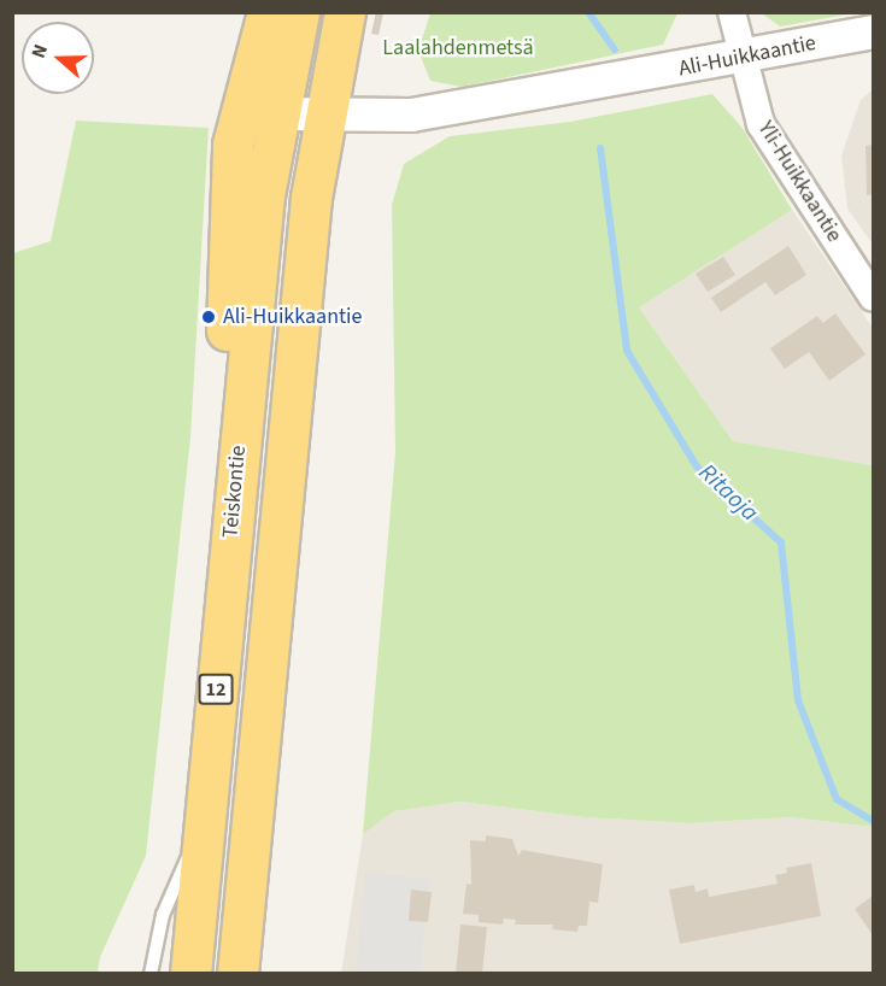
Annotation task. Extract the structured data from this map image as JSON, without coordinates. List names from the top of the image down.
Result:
{
  "streets": {
    "highway": ["Teiskontie", "12"],
    "street": ["Ali-Huikkaantie", "Yli-Huikkaantie"]
  },
  "crossings": [
    ["Ali-Huikkaantie", "Yli-Huikkaantie"],
    ["Ali-Huikkaantie", "Teiskontie"],
    ["Ali-Huikkaantie", "12"],
    ["Teiskontie", "12"]
  ],
  "water": ["Ritaoja"],
  "parks": ["Laalahdenmetsä"],
  "places": ["Ali-Huikkaantie"],
  "north": "left"
}
